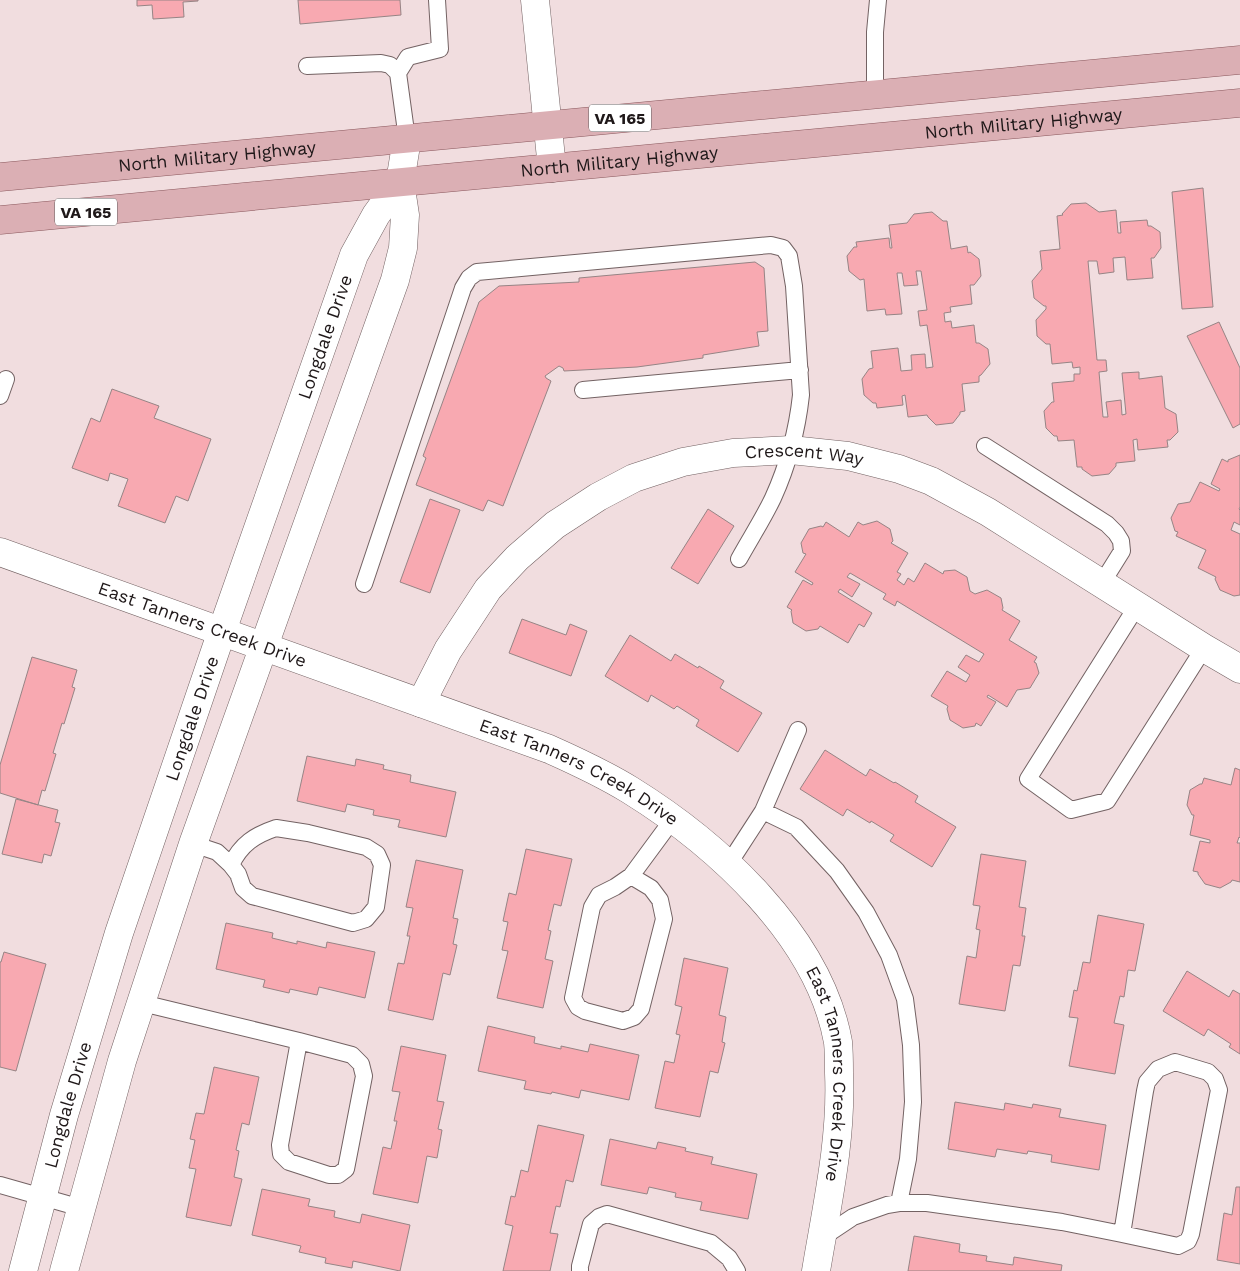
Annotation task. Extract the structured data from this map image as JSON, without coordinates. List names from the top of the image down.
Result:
{
  "streets": {
    "main road": ["VA 165", "North Military Highway"],
    "street": ["Longdale Drive", "Crescent Way", "East Tanners Creek Drive"]
  },
  "crossings": [
    ["North Military Highway", "Longdale Drive"],
    ["Longdale Drive", "East Tanners Creek Drive"],
    ["Crescent Way", "East Tanners Creek Drive"]
  ]
}
